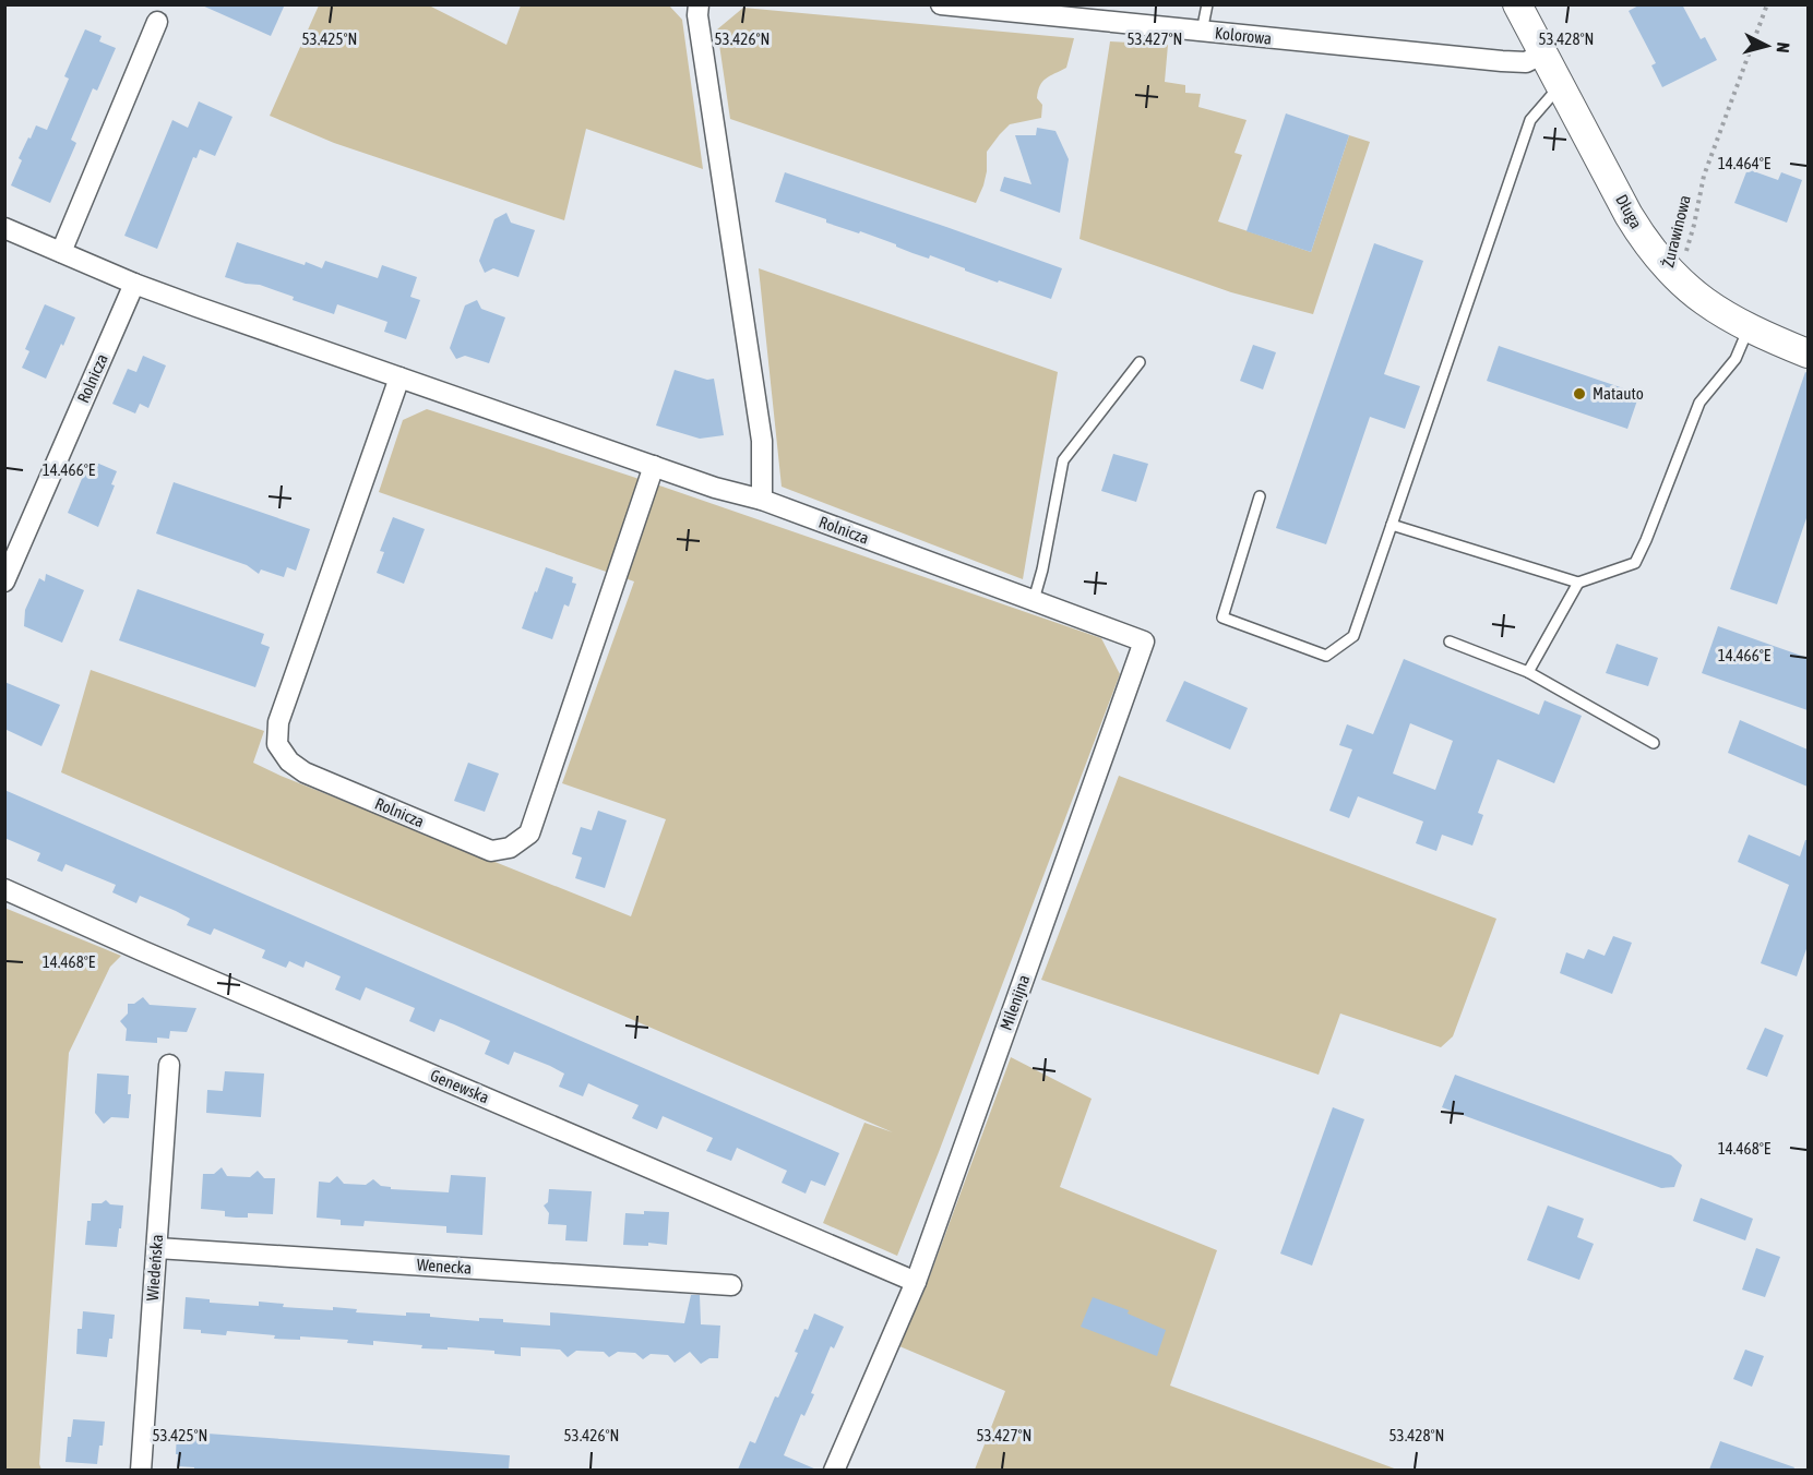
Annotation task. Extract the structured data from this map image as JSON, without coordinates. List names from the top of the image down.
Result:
{
  "streets": {
    "street": [
      "Kolorowa",
      "Długa",
      "Rolnicza",
      "Milenijna",
      "Genewska",
      "Wenecka",
      "Wiedeńska"
    ],
    "path": ["Żurawinowa"]
  },
  "crossings": [
    ["Kolorowa", "Długa"],
    ["Długa", "Żurawinowa"],
    ["Rolnicza", "Milenijna"],
    ["Milenijna", "Genewska"],
    ["Wenecka", "Wiedeńska"]
  ],
  "places": ["Matauto"],
  "north": "right",
  "coordinates": [
    "53.425°N",
    "53.426°N",
    "53.427°N",
    "53.428°N",
    "14.464°E",
    "14.466°E",
    "14.468°E"
  ]
}
